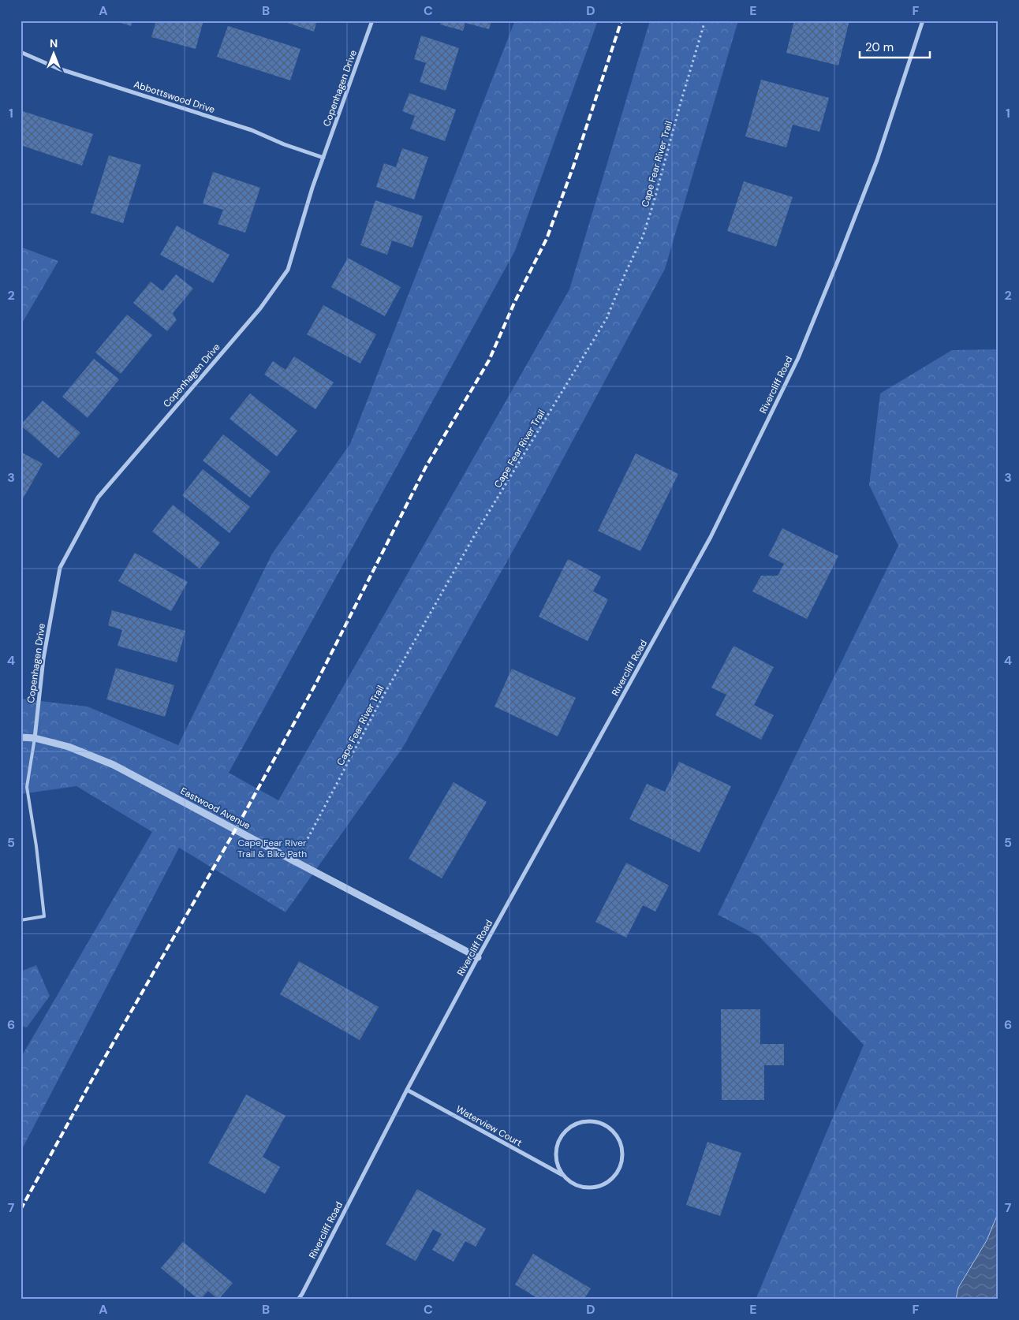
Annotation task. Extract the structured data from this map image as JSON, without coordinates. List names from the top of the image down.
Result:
{
  "streets": {
    "street": [
      "Copenhagen Drive",
      "Abbottswood Drive",
      "Rivercliff Road",
      "Eastwood Avenue",
      "Waterview Court"
    ],
    "path": ["Cape Fear River Trail"]
  },
  "crossings": [
    ["Copenhagen Drive", "Abbottswood Drive"],
    ["Copenhagen Drive", "Eastwood Avenue"],
    ["Cape Fear River Trail", "Eastwood Avenue"],
    ["Rivercliff Road", "Eastwood Avenue"],
    ["Rivercliff Road", "Waterview Court"]
  ],
  "parks": ["Cape Fear River Trail & Bike Path"],
  "scale_bar": "20 m",
  "north": "top",
  "grid": {
    "columns": [
      "A",
      "B",
      "C",
      "D",
      "E",
      "F"
    ],
    "rows": [
      "1",
      "2",
      "3",
      "4",
      "5",
      "6",
      "7"
    ]
  }
}
